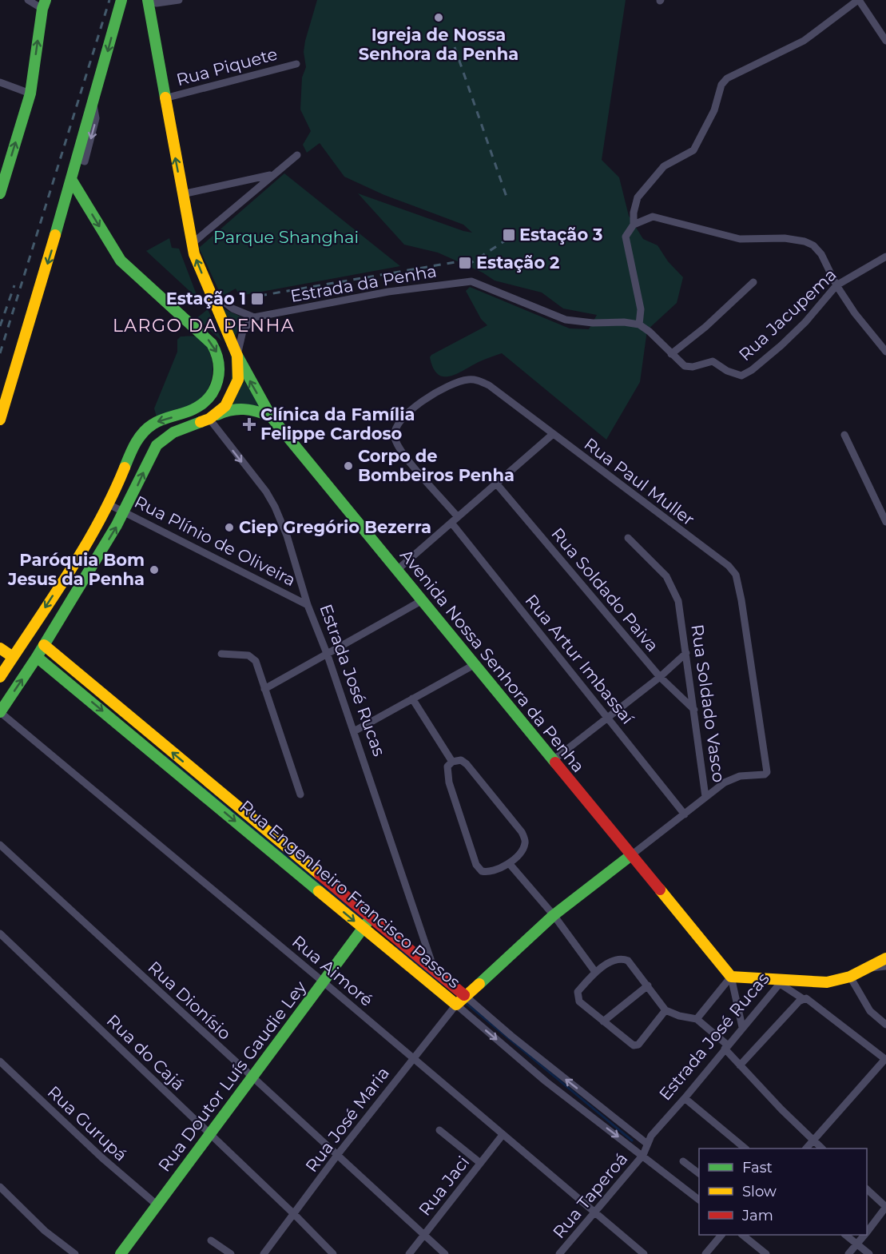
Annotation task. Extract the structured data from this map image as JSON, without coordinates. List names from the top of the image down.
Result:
{
  "streets": {
    "street": [
      "Rua Piquete",
      "Estrada da Penha",
      "Rua Jacupema",
      "Rua Paul Muller",
      "Rua Plínio de Oliveira",
      "Rua Soldado Paiva",
      "Rua Artur Imbassaí",
      "Avenida Nossa Senhora da Penha",
      "Estrada José Rucas",
      "Rua Soldado Vasco",
      "Rua Engenheiro Francisco Passos",
      "Rua Aimoré",
      "Rua Dionísio",
      "Rua do Cajá",
      "Rua Doutor Luís Gaudie Ley",
      "Rua José Maria",
      "Rua Gurupá",
      "Rua Jaci",
      "Rua Taperoá"
    ]
  },
  "crossings": [
    ["Estrada da Penha", "Rua Jacupema"],
    ["Rua Paul Muller", "Rua Soldado Vasco"],
    ["Rua Plínio de Oliveira", "Estrada José Rucas"],
    ["Rua Soldado Paiva", "Rua Soldado Vasco"],
    ["Rua Artur Imbassaí", "Rua Soldado Vasco"],
    ["Avenida Nossa Senhora da Penha", "Estrada José Rucas"],
    ["Avenida Nossa Senhora da Penha", "Rua Soldado Vasco"],
    ["Estrada José Rucas", "Rua Engenheiro Francisco Passos"],
    ["Estrada José Rucas", "Rua Taperoá"],
    ["Rua Engenheiro Francisco Passos", "Rua Doutor Luís Gaudie Ley"],
    ["Rua Engenheiro Francisco Passos", "Rua José Maria"],
    ["Rua Engenheiro Francisco Passos", "Rua Taperoá"],
    ["Rua Aimoré", "Rua Doutor Luís Gaudie Ley"],
    ["Rua Aimoré", "Rua José Maria"],
    ["Rua Aimoré", "Rua Jaci"],
    ["Rua Aimoré", "Rua Taperoá"],
    ["Rua Dionísio", "Rua Doutor Luís Gaudie Ley"],
    ["Rua Dionísio", "Rua José Maria"],
    ["Rua Dionísio", "Rua Jaci"],
    ["Rua do Cajá", "Rua Doutor Luís Gaudie Ley"],
    ["Rua do Cajá", "Rua José Maria"],
    ["Rua Doutor Luís Gaudie Ley", "Rua Gurupá"]
  ],
  "districts": ["LARGO DA PENHA"],
  "parks": ["Parque Shanghai"],
  "places": {
    "other": [
      "Igreja de Nossa Senhora da Penha",
      "Corpo de Bombeiros Penha",
      "Ciep Gregório Bezerra",
      "Paróquia Bom Jesus da Penha"
    ],
    "transit": ["Estação 3", "Estação 2", "Estação 1"],
    "health": ["Clínica da Família Felippe Cardoso"]
  },
  "legend": ["Fast", "Slow", "Jam"]
}
